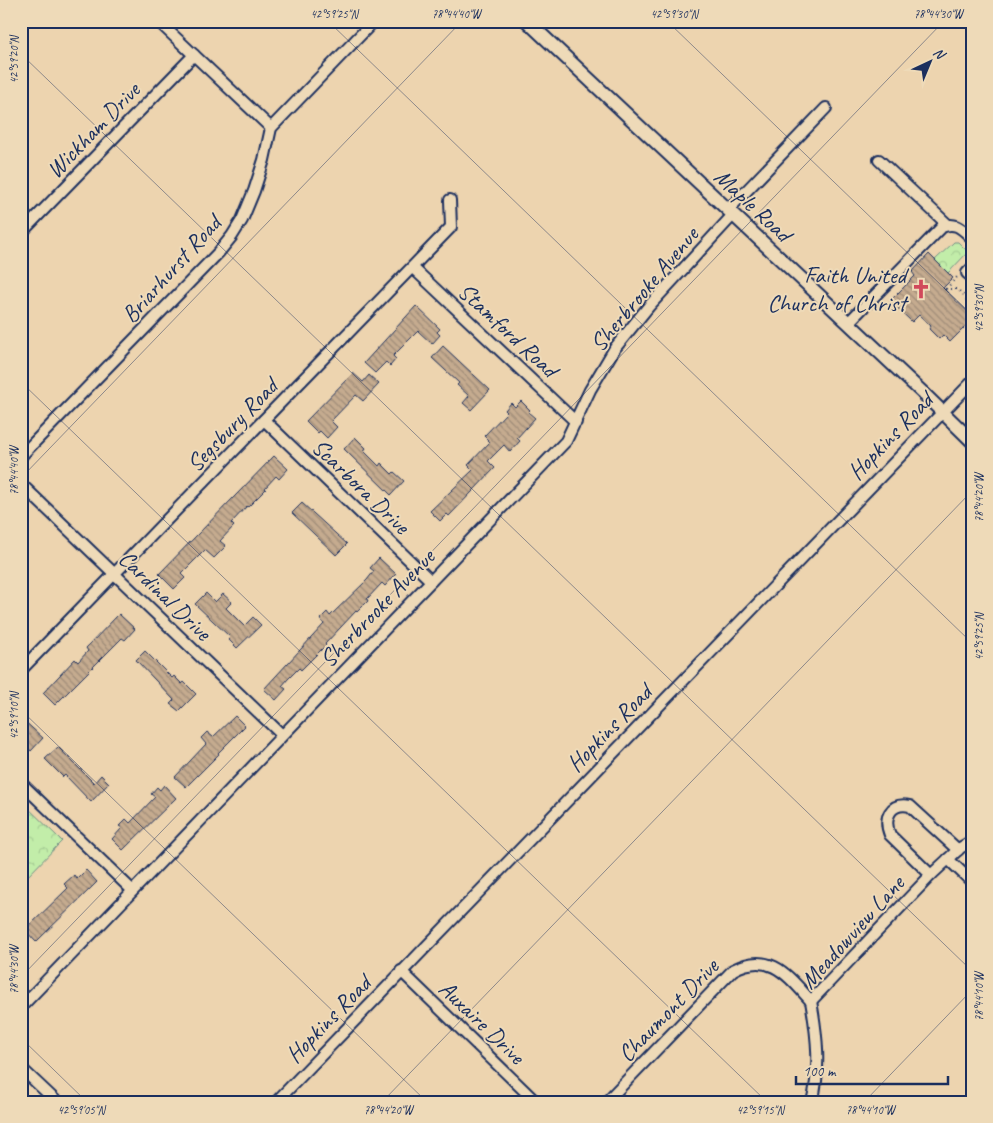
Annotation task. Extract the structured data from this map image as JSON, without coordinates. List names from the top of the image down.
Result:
{
  "streets": {
    "main road": ["Maple Road"],
    "street": [
      "Wickham Drive",
      "Briarhurst Road",
      "Sherbrooke Avenue",
      "Stamford Road",
      "Segsbury Road",
      "Hopkins Road",
      "Scarbora Drive",
      "Cardinal Drive",
      "Meadowview Lane",
      "Chaumont Drive",
      "Auxaire Drive"
    ]
  },
  "crossings": [
    ["Maple Road", "Sherbrooke Avenue"],
    ["Maple Road", "Hopkins Road"],
    ["Sherbrooke Avenue", "Stamford Road"],
    ["Sherbrooke Avenue", "Scarbora Drive"],
    ["Sherbrooke Avenue", "Cardinal Drive"],
    ["Stamford Road", "Segsbury Road"],
    ["Segsbury Road", "Scarbora Drive"],
    ["Segsbury Road", "Cardinal Drive"],
    ["Hopkins Road", "Auxaire Drive"],
    ["Meadowview Lane", "Chaumont Drive"]
  ],
  "places": {
    "church": ["Faith United Church of Christ"]
  },
  "scale_bar": "100 m",
  "north": "top right",
  "coordinates": [
    "42°59'25\"N",
    "78°44'40\"W",
    "42°59'30\"N",
    "78°44'30\"W",
    "42°59'20\"N",
    "78°44'20\"W",
    "42°59'10\"N",
    "78°44'10\"W",
    "42°59'05\"N",
    "42°59'15\"N"
  ]
}
